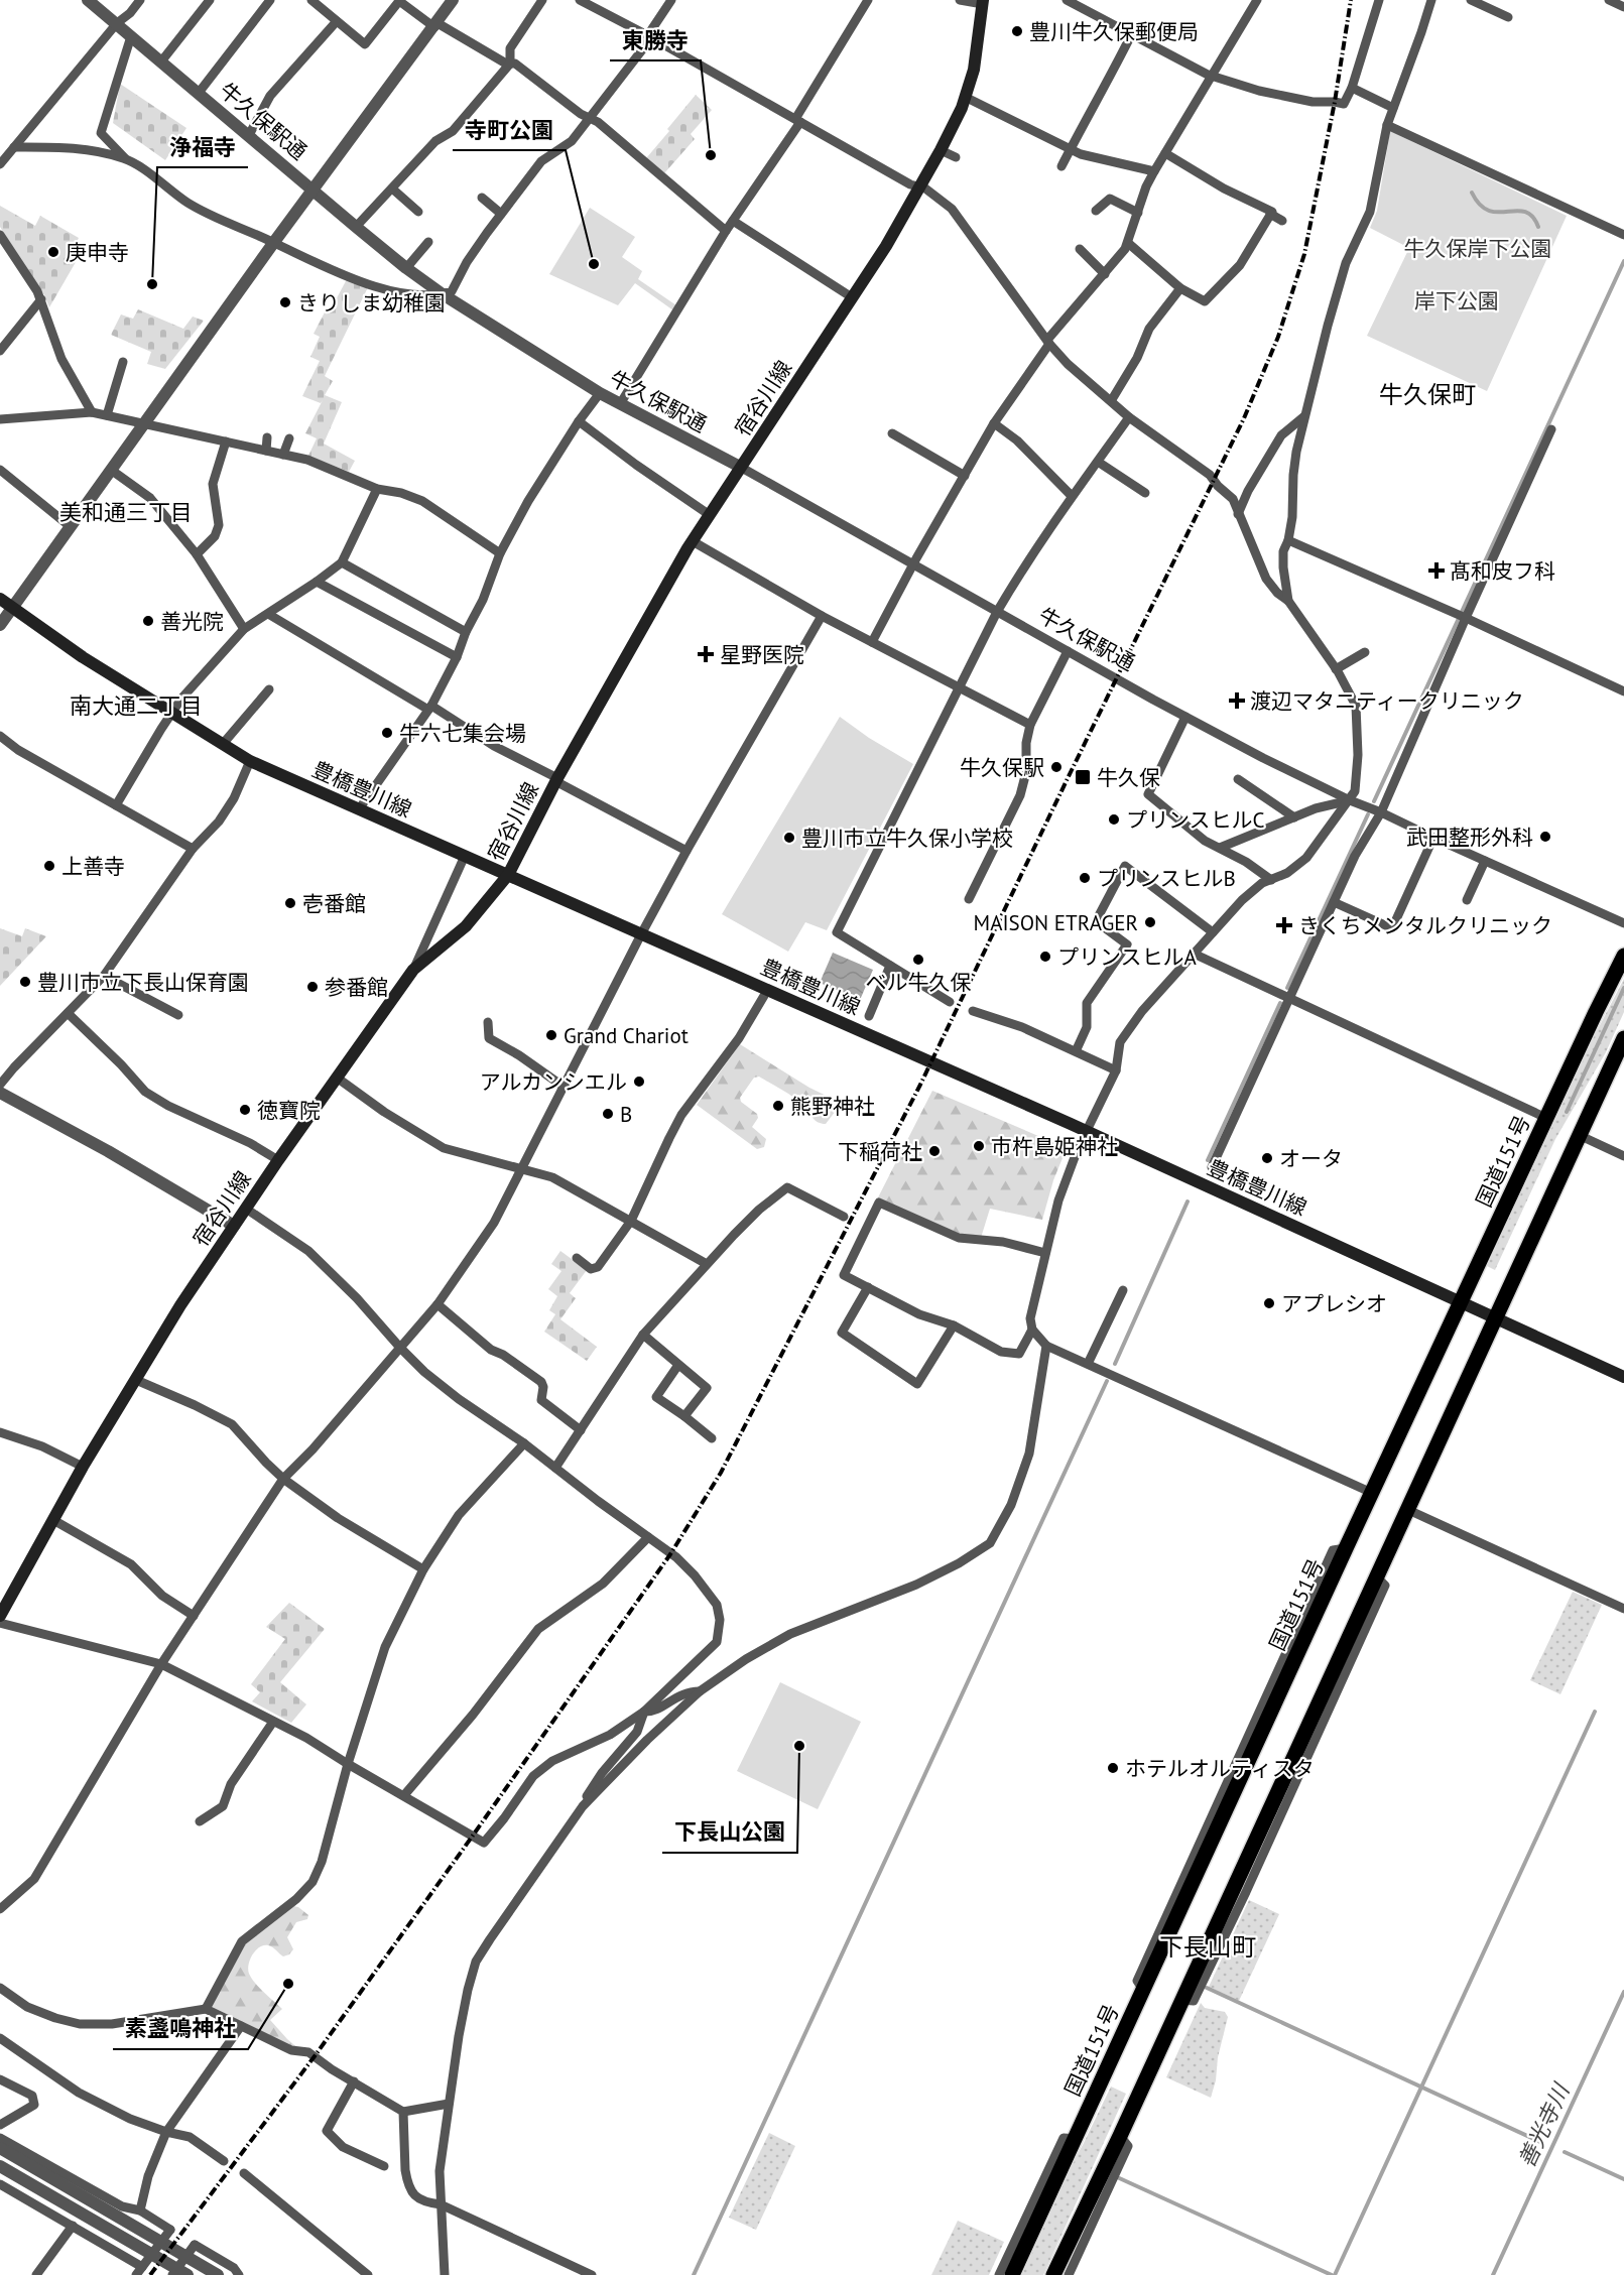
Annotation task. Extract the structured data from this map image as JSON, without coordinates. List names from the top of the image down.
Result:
{
  "streets": {
    "highway": ["国道151号"],
    "main road": ["宿谷川線", "豊橋豊川線"],
    "street": ["牛久保駅通"]
  },
  "crossings": [
    ["牛久保駅通", "宿谷川線"],
    ["宿谷川線", "豊橋豊川線"],
    ["豊橋豊川線", "国道151号"]
  ],
  "districts": [
    "牛久保町",
    "美和通三丁目",
    "南大通二丁目",
    "下長山町"
  ],
  "water": ["善光寺川"],
  "parks": ["牛久保岸下公園", "岸下公園"],
  "places": {
    "other": [
      "豊川牛久保郵便局",
      "東勝寺",
      "庚申寺",
      "寺町公園",
      "浄福寺",
      "きりしま幼稚園",
      "善光院",
      "牛六七集会場",
      "牛久保駅",
      "プリンスヒルC",
      "武田整形外科",
      "豊川市立牛久保小学校",
      "上善寺",
      "プリンスヒルB",
      "壱番館",
      "MAISON ETRAGER",
      "プリンスヒルA",
      "ベル牛久保",
      "豊川市立下長山保育園",
      "参番館",
      "Grand Chariot",
      "アルカンシエル",
      "熊野神社",
      "徳寶院",
      "B",
      "市杵島姫神社",
      "下稲荷社",
      "オータ",
      "アプレシオ",
      "下長山公園",
      "ホテルオルティスタ",
      "素盞鳴神社"
    ],
    "health": [
      "髙和皮フ科",
      "星野医院",
      "渡辺マタニティークリニック",
      "きくちメンタルクリニック"
    ],
    "transit": ["牛久保"]
  }
}
